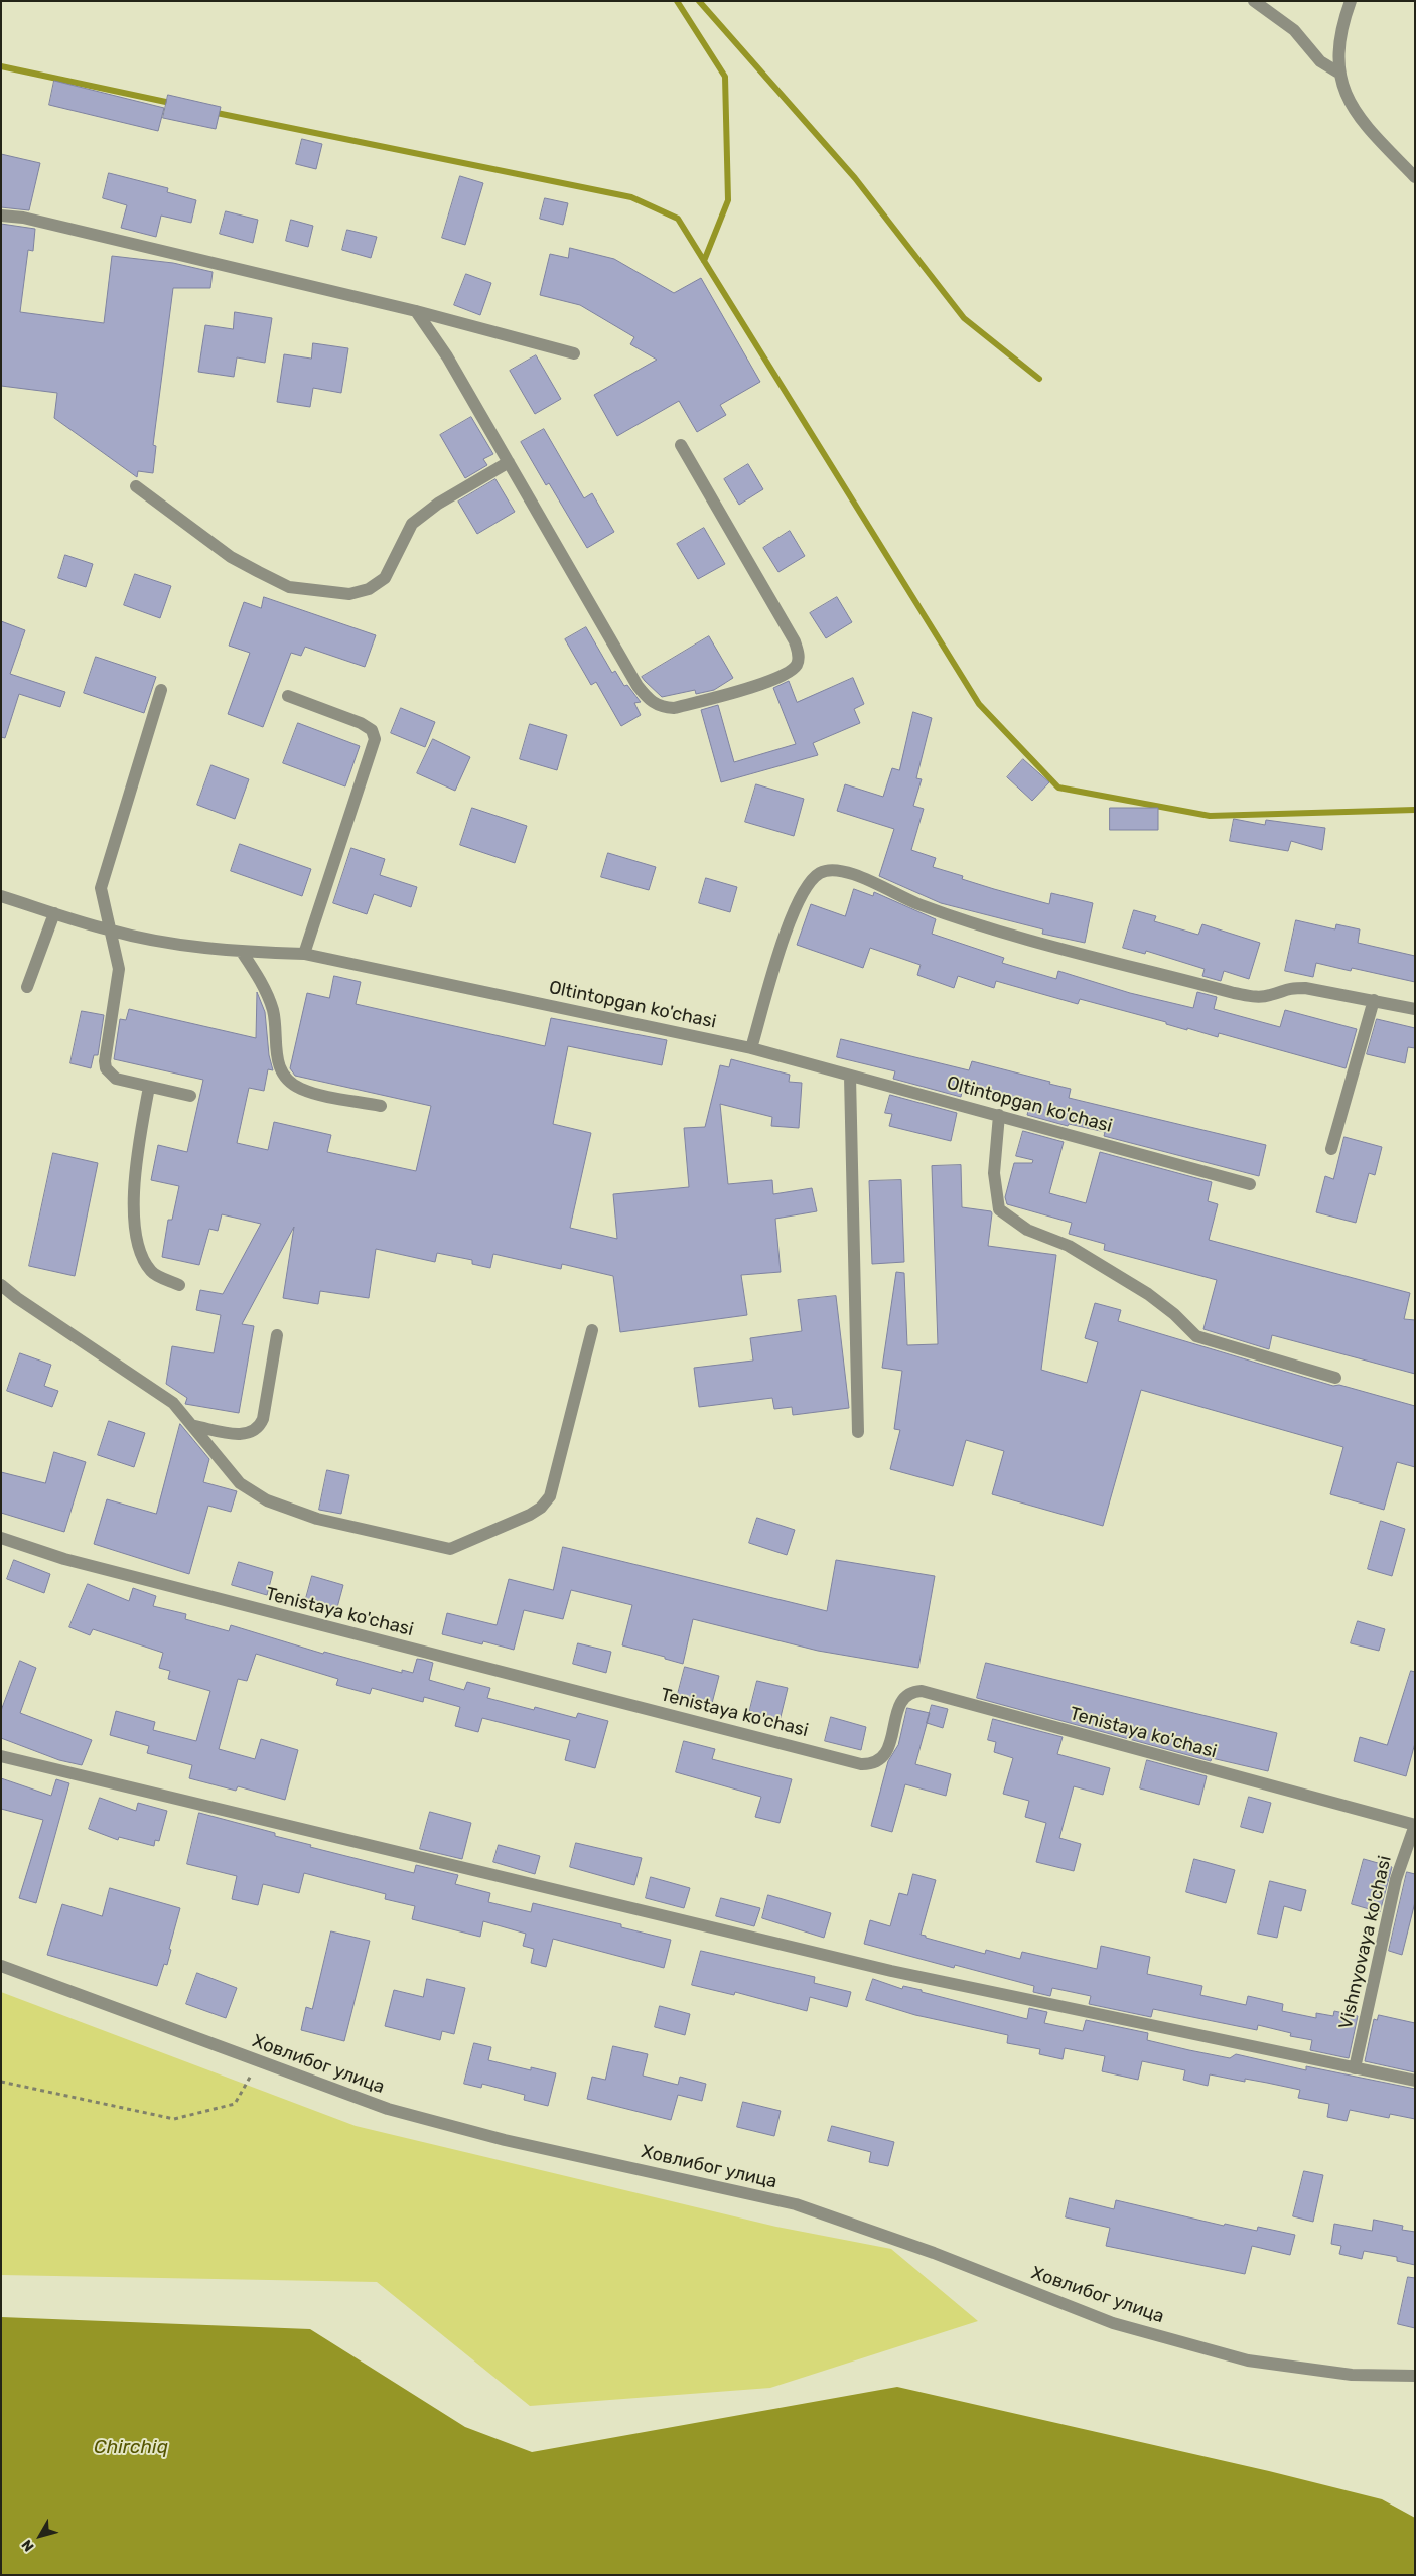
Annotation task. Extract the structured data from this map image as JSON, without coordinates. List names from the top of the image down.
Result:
{
  "streets": {
    "street": [
      "Oltintopgan ko'chasi",
      "Tenistaya ko'chasi",
      "Vishnyovaya ko'chasi",
      "Ховлибог улица"
    ]
  },
  "crossings": [
    ["Tenistaya ko'chasi", "Vishnyovaya ko'chasi"]
  ],
  "water": ["Chirchiq"],
  "north": "bottom left"
}
